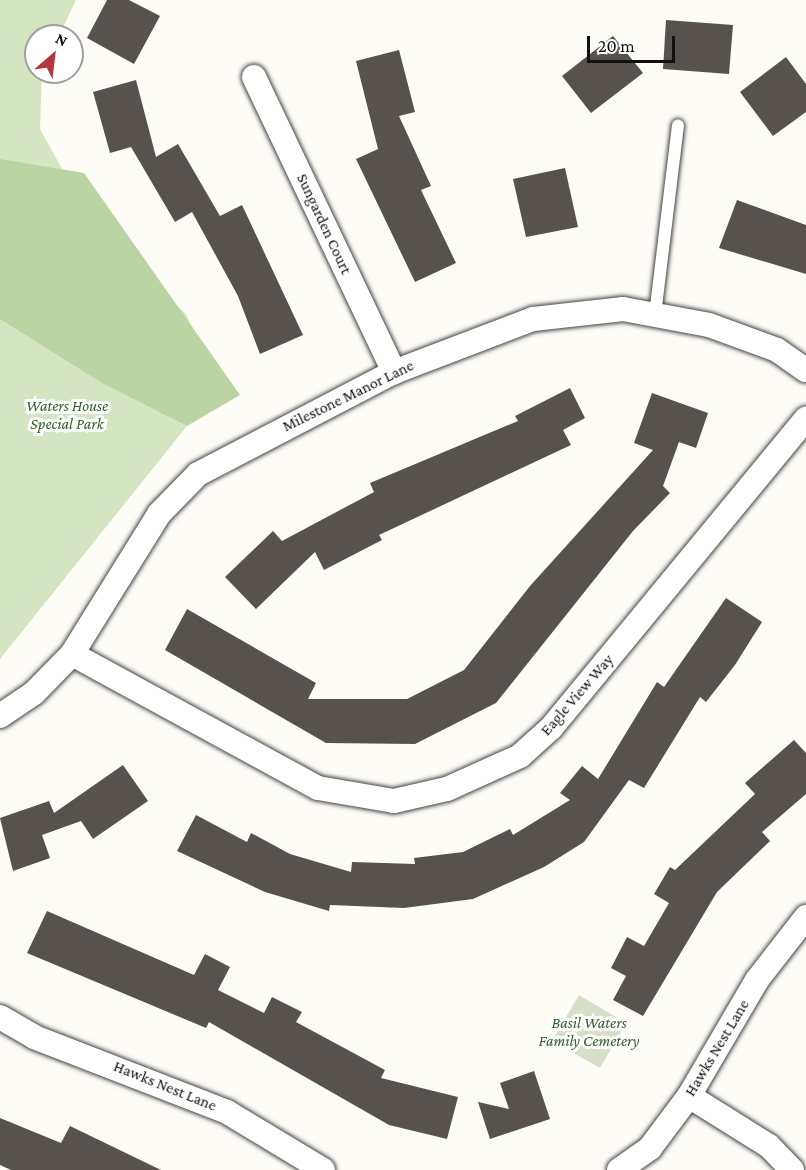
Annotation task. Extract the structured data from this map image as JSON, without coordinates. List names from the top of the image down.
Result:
{
  "streets": {
    "street": [
      "Sungarden Court",
      "Milestone Manor Lane",
      "Eagle View Way",
      "Hawks Nest Lane"
    ]
  },
  "crossings": [
    ["Sungarden Court", "Milestone Manor Lane"],
    ["Milestone Manor Lane", "Eagle View Way"]
  ],
  "parks": ["Waters House Special Park", "Basil Waters Family Cemetery"],
  "scale_bar": "20 m",
  "north": "top right"
}
